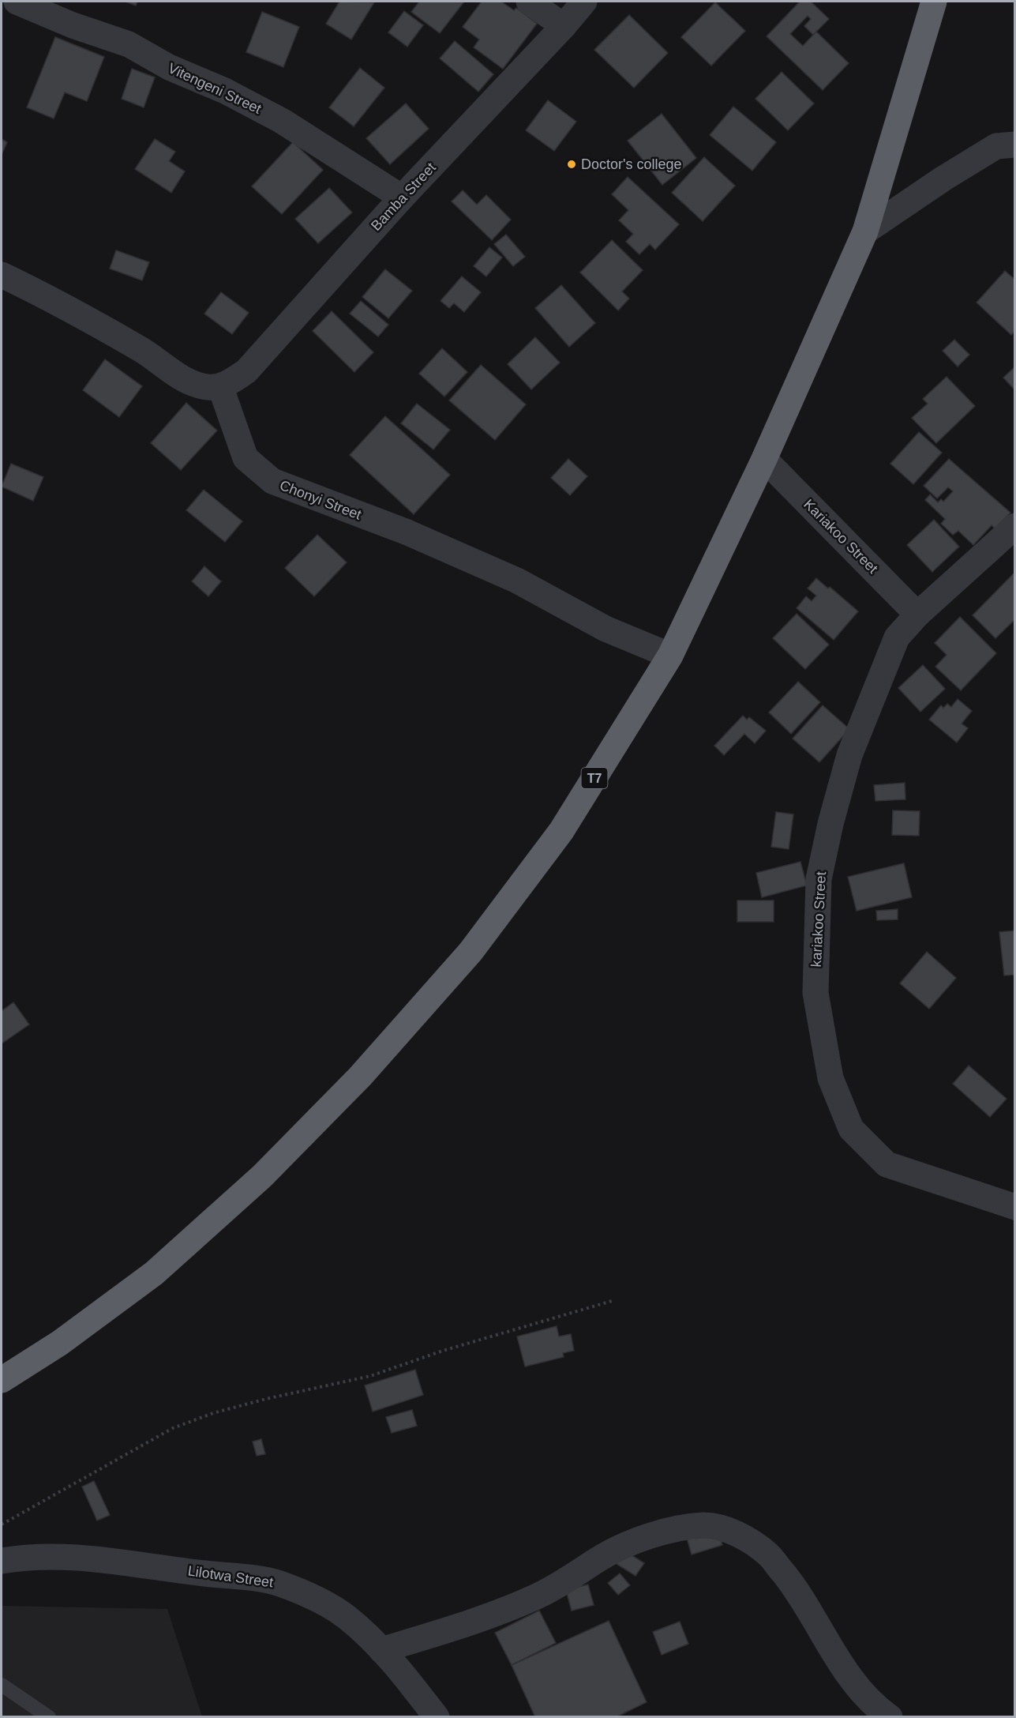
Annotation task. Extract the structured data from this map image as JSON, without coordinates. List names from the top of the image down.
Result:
{
  "streets": {
    "highway": ["T7"],
    "street": [
      "Vitengeni Street",
      "Bamba Street",
      "Chonyi Street",
      "Kariakoo Street",
      "kariakoo Street",
      "Lilotwa Street"
    ]
  },
  "crossings": [
    ["Vitengeni Street", "Bamba Street"],
    ["Bamba Street", "Chonyi Street"],
    ["Chonyi Street", "T7"],
    ["Kariakoo Street", "T7"],
    ["Kariakoo Street", "kariakoo Street"]
  ],
  "places": ["Doctor's college"]
}
